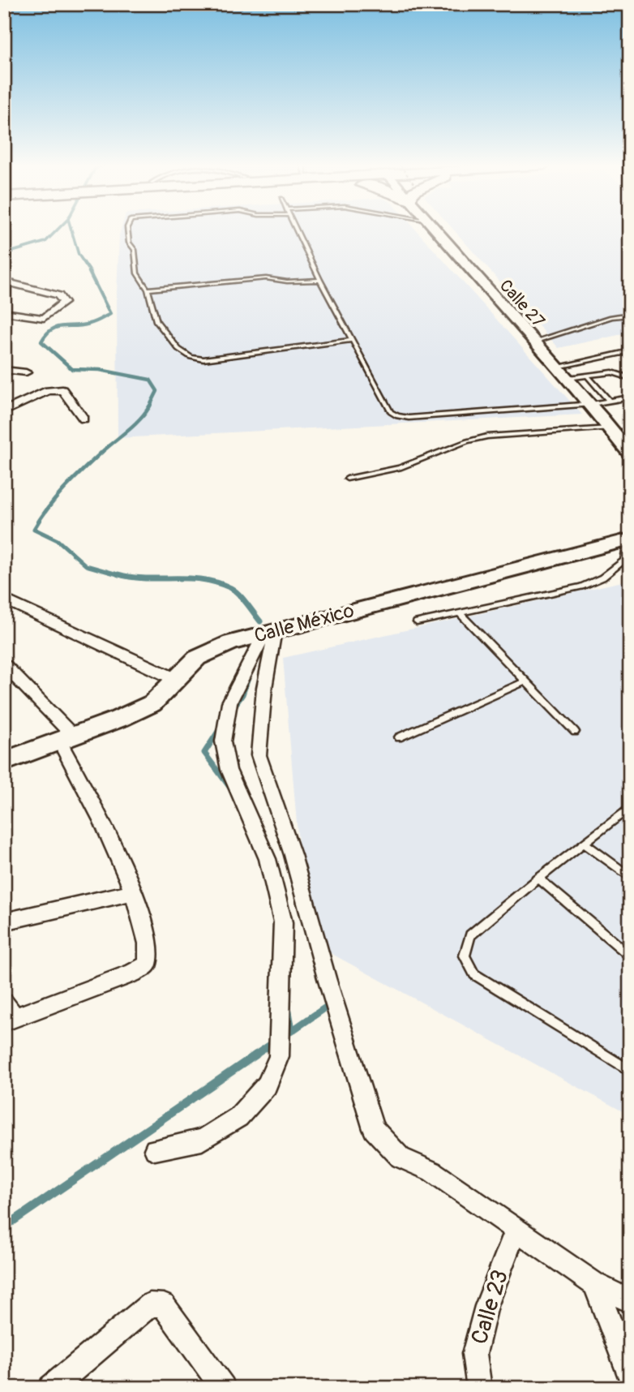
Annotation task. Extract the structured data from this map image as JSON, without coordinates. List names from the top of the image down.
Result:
{
  "streets": {
    "street": ["Calle 27", "Calle México", "Calle 23"]
  }
}
